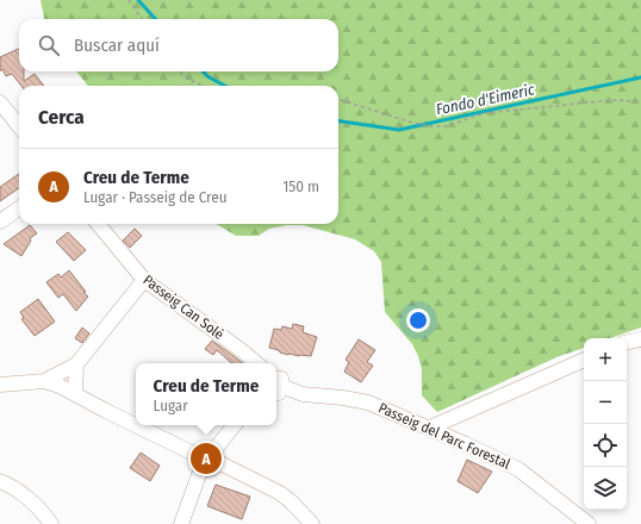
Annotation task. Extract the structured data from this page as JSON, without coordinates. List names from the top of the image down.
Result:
{
  "streets": {
    "street": ["Passeig Can Solé", "Passeig del Parc Forestal"]
  },
  "water": ["Fondo d'Eimeric"],
  "page": {
    "search": "Buscar aquí",
    "heading": "Cerca",
    "list": [
      {
        "mark": "A",
        "name": "Creu de Terme",
        "note": "Lugar · Passeig de Creu",
        "value": "150 m"
      }
    ],
    "map_buttons": ["+", "−"],
    "popup": ["Creu de Terme", "Lugar"],
    "pins": "A"
  }
}
